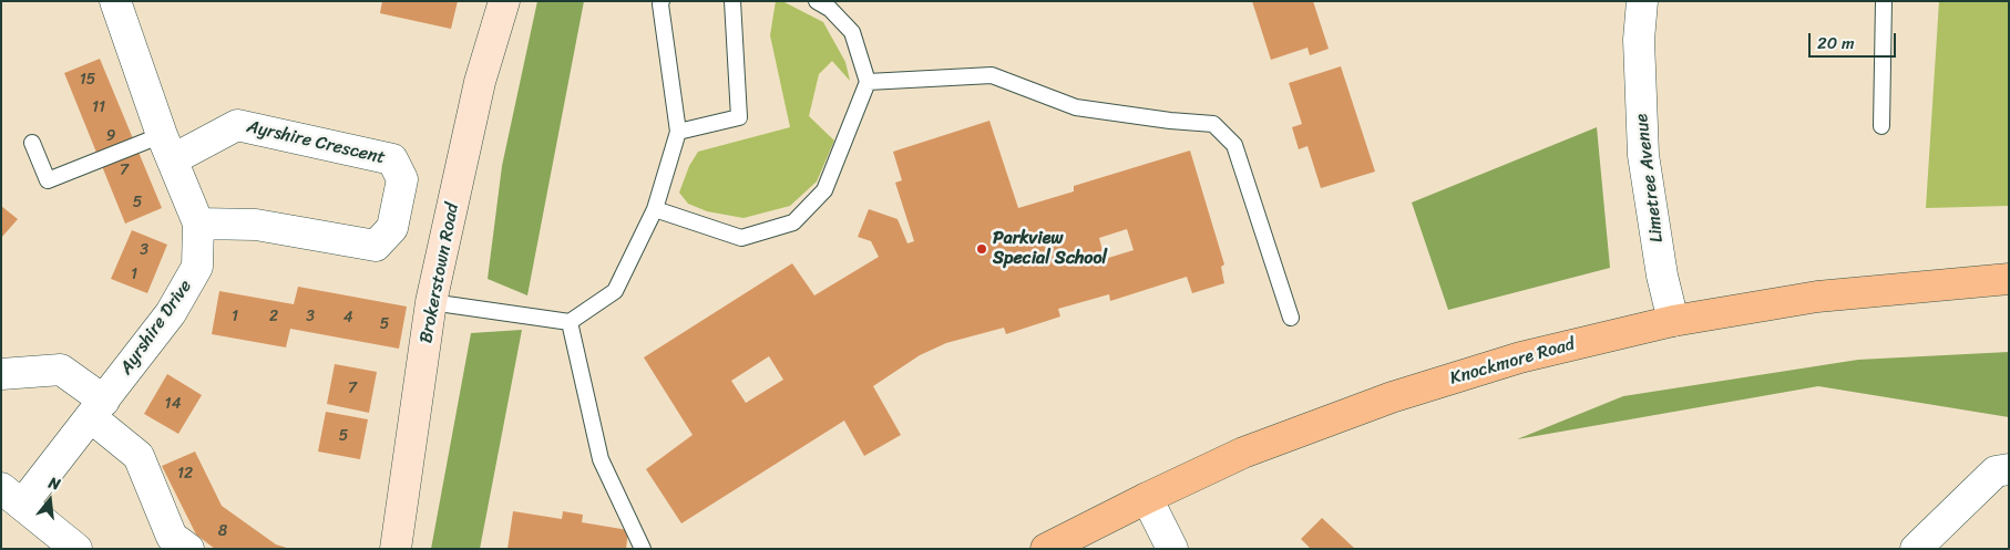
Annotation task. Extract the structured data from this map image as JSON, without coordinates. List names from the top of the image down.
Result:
{
  "streets": {
    "main road": ["Knockmore Road"],
    "street": [
      "Ayrshire Crescent",
      "Limetree Avenue",
      "Brokerstown Road",
      "Ayrshire Drive"
    ]
  },
  "crossings": [
    ["Ayrshire Crescent", "Ayrshire Drive"],
    ["Limetree Avenue", "Knockmore Road"]
  ],
  "places": ["Parkview Special School"],
  "house_numbers": [
    "15",
    "11",
    "9",
    "7",
    "5",
    "3",
    "1",
    "1",
    "2",
    "3",
    "4",
    "5",
    "7",
    "14",
    "5",
    "12",
    "8"
  ],
  "scale_bar": "20 m",
  "north": "top"
}
